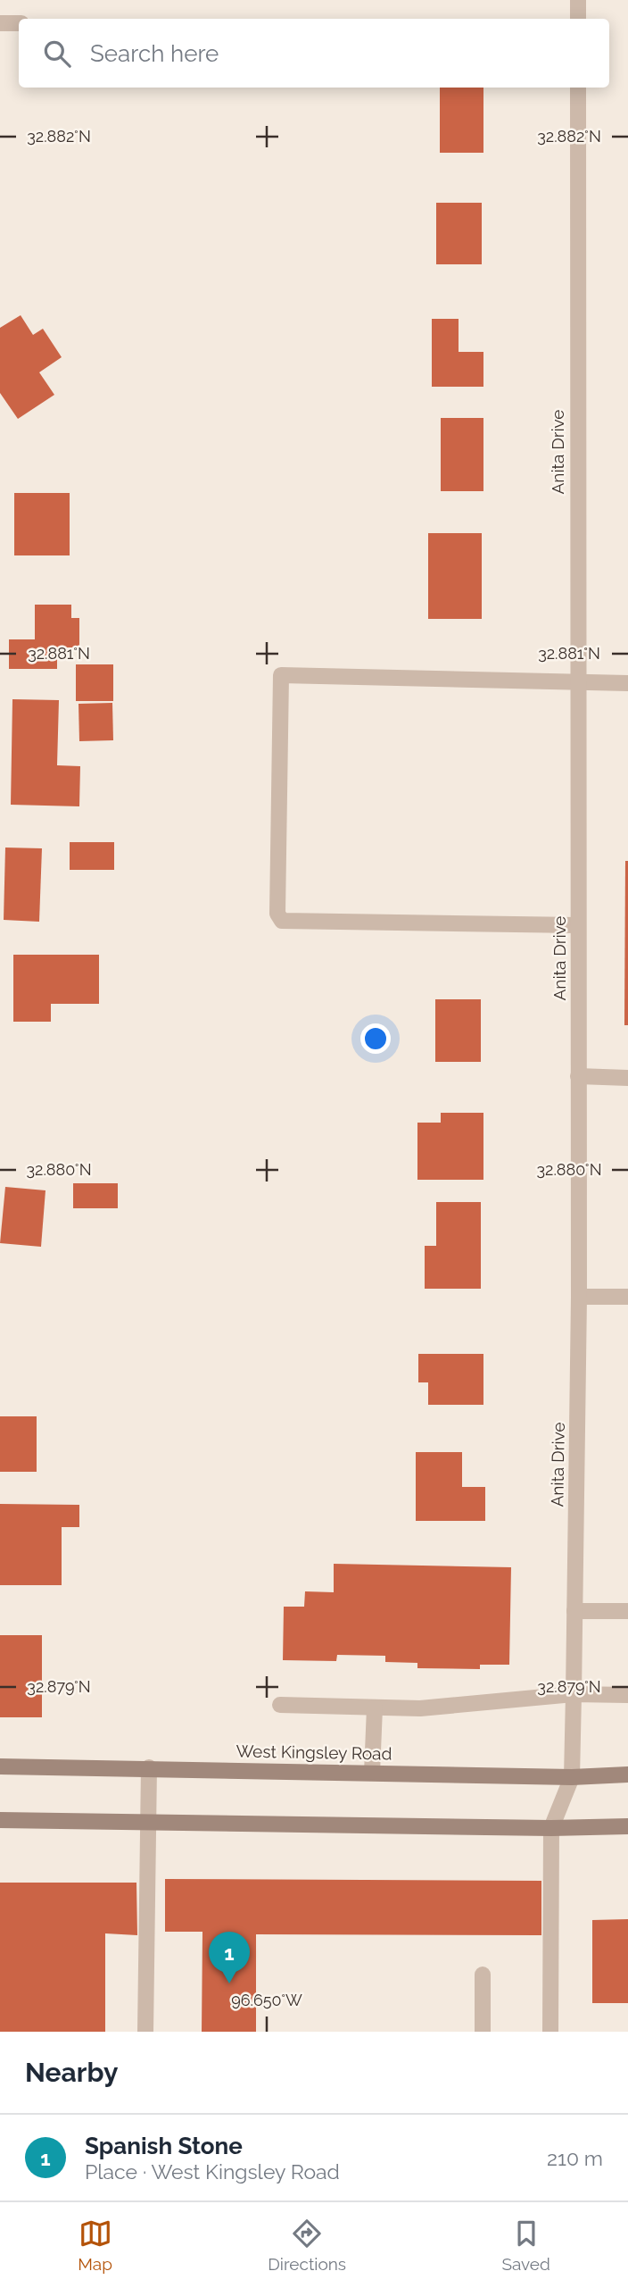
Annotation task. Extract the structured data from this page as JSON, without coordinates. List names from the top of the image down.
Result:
{
  "streets": {
    "main road": ["West Kingsley Road"],
    "street": ["Anita Drive"]
  },
  "crossings": [
    ["Anita Drive", "West Kingsley Road"]
  ],
  "page": {
    "search": "Search here",
    "pins": "1",
    "heading": "Nearby",
    "list": [
      {
        "mark": "1",
        "name": "Spanish Stone",
        "note": "Place · West Kingsley Road",
        "value": "210 m"
      }
    ],
    "nav": ["Map", "Directions", "Saved"]
  },
  "coordinates": [
    "32.882°N",
    "32.881°N",
    "32.880°N",
    "32.879°N",
    "96.650°W"
  ]
}
